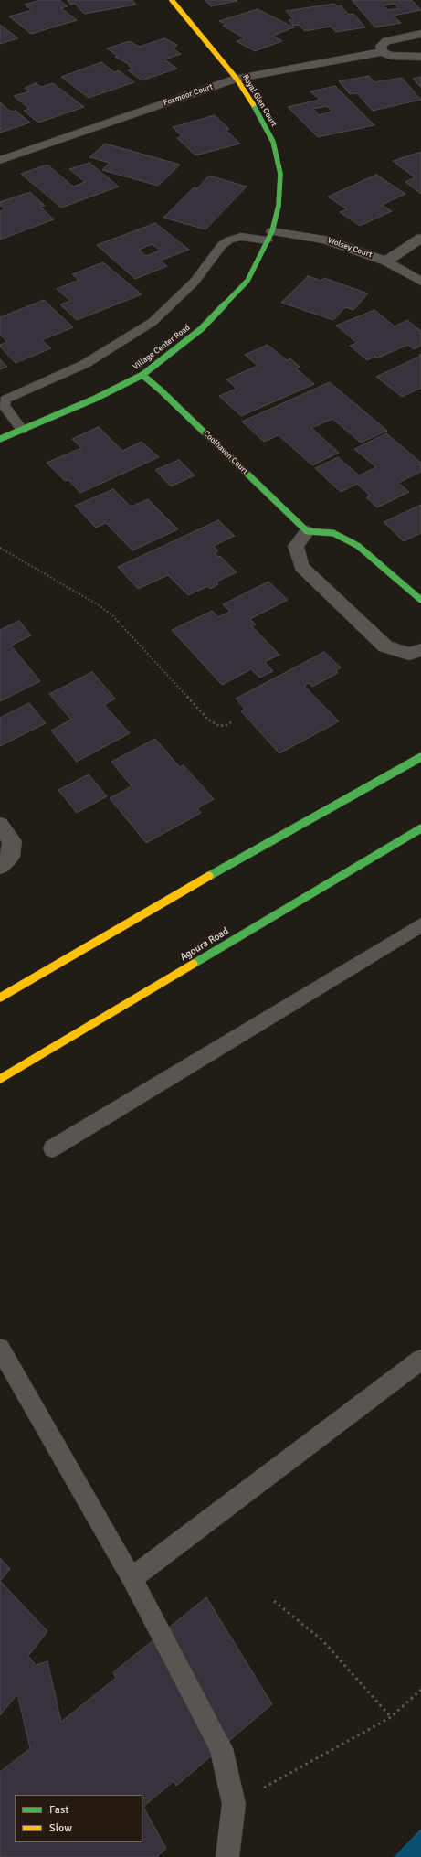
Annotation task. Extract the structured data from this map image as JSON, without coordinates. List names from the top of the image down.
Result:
{
  "streets": {
    "street": [
      "Foxmoor Court",
      "Royal Glen Court",
      "Wolsey Court",
      "Village Center Road",
      "Coolhaven Court",
      "Agoura Road"
    ]
  },
  "crossings": [
    ["Foxmoor Court", "Royal Glen Court"],
    ["Royal Glen Court", "Wolsey Court"],
    ["Royal Glen Court", "Village Center Road"],
    ["Wolsey Court", "Village Center Road"],
    ["Village Center Road", "Coolhaven Court"]
  ],
  "legend": ["Fast", "Slow"]
}
